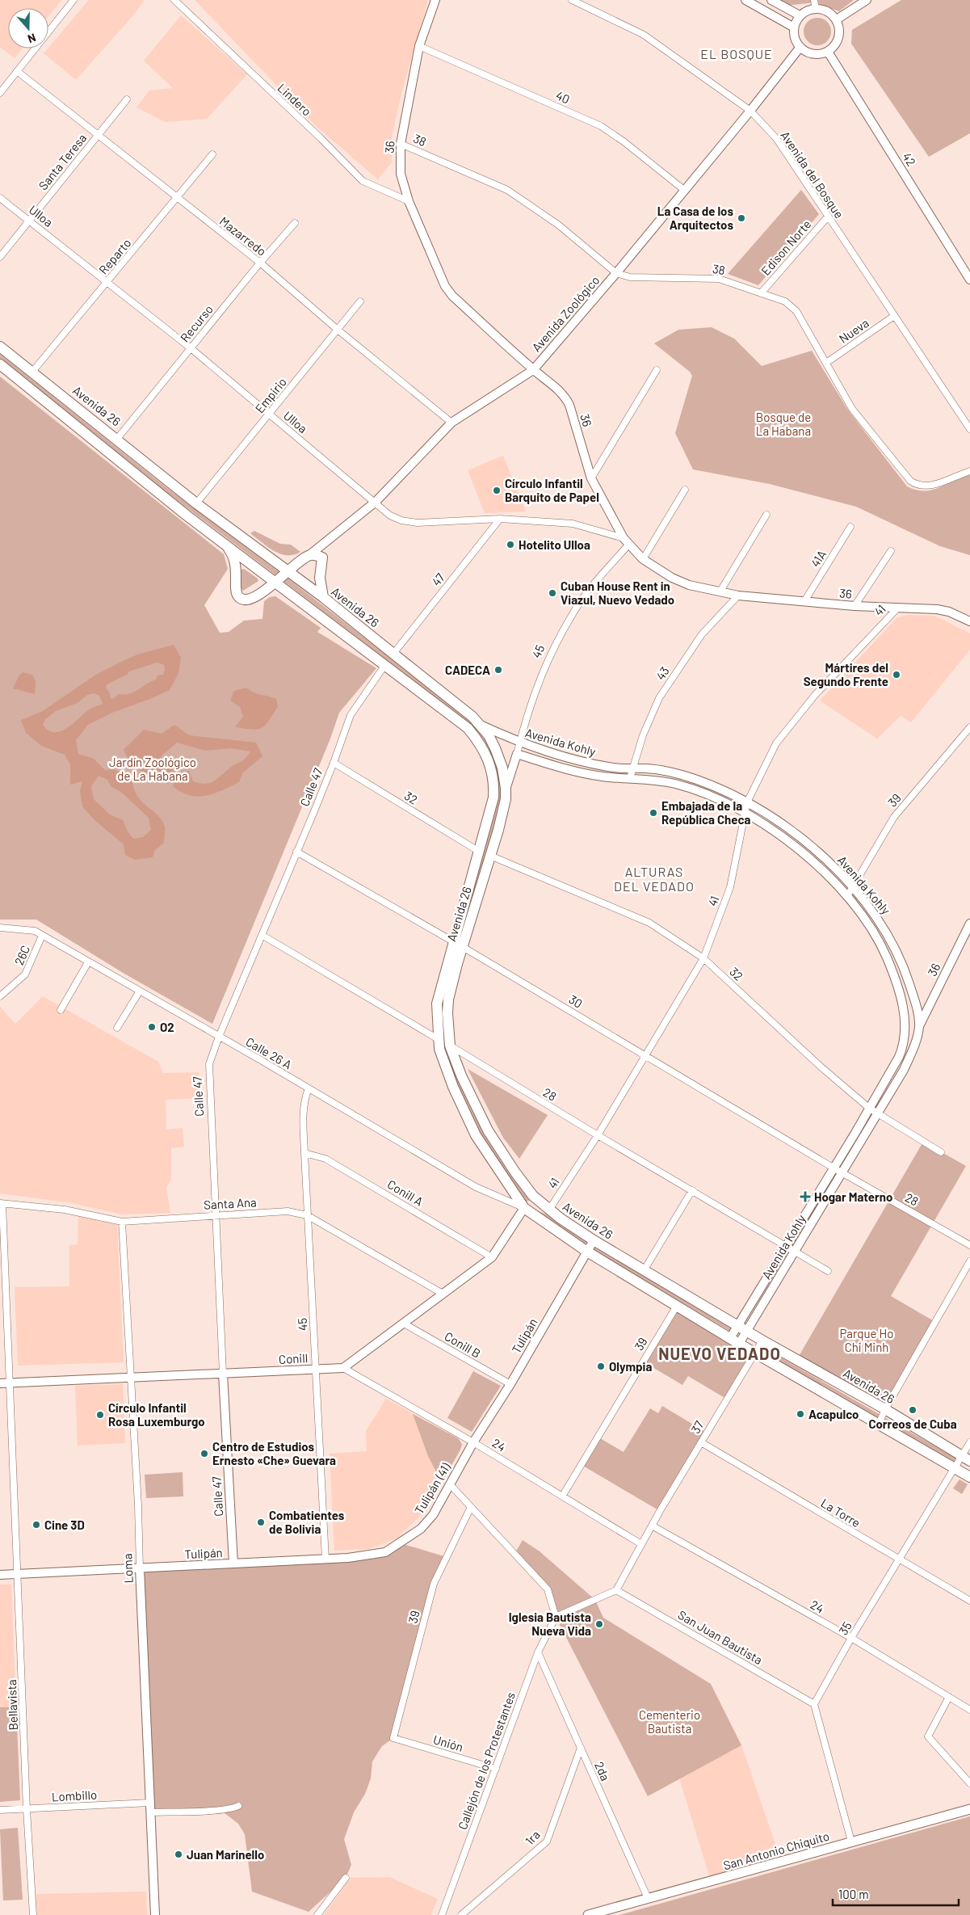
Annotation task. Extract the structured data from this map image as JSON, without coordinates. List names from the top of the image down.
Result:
{
  "streets": {
    "main road": ["Avenida 26", "San Antonio Chiquito"],
    "street": [
      "40",
      "Lindero",
      "38",
      "36",
      "42",
      "Santa Teresa",
      "Avenida del Bosque",
      "Ulloa",
      "Mazarredo",
      "Edison Norte",
      "Reparto",
      "Avenida Zoológico",
      "Recurso",
      "Nueva",
      "Empirio",
      "41A",
      "47",
      "41",
      "45",
      "43",
      "Avenida Kohly",
      "Calle 47",
      "32",
      "39",
      "26C",
      "30",
      "Calle 26 A",
      "28",
      "Conill A",
      "Santa Ana",
      "Tulipán",
      "Conill B",
      "Conill",
      "37",
      "24",
      "Tulipán (41)",
      "La Torre",
      "Loma",
      "35",
      "San Juan Bautista",
      "Bellavista",
      "Unión",
      "Callejón de los Protestantes",
      "2da",
      "Lombillo",
      "1ra"
    ]
  },
  "crossings": [
    ["40", "36"],
    ["40", "Avenida Zoológico"],
    ["Lindero", "36"],
    ["38", "36"],
    ["38", "Edison Norte"],
    ["38", "Avenida Zoológico"],
    ["38", "Nueva"],
    ["36", "Ulloa"],
    ["36", "Avenida Zoológico"],
    ["36", "41A"],
    ["36", "41"],
    ["36", "45"],
    ["36", "43"],
    ["36", "Avenida Kohly"],
    ["42", "Avenida Zoológico"],
    ["Santa Teresa", "Ulloa"],
    ["Santa Teresa", "Mazarredo"],
    ["Avenida del Bosque", "Edison Norte"],
    ["Avenida del Bosque", "Avenida Zoológico"],
    ["Avenida del Bosque", "Nueva"],
    ["Ulloa", "Reparto"],
    ["Ulloa", "Avenida Zoológico"],
    ["Ulloa", "Recurso"],
    ["Ulloa", "Empirio"],
    ["Ulloa", "47"],
    ["Ulloa", "45"],
    ["Mazarredo", "Reparto"],
    ["Mazarredo", "Avenida Zoológico"],
    ["Mazarredo", "Recurso"],
    ["Mazarredo", "Empirio"],
    ["Reparto", "Avenida 26"],
    ["Recurso", "Avenida 26"],
    ["Empirio", "Avenida 26"],
    ["Avenida 26", "47"],
    ["Avenida 26", "41"],
    ["Avenida 26", "45"],
    ["Avenida 26", "Avenida Kohly"],
    ["Avenida 26", "Calle 47"],
    ["Avenida 26", "32"],
    ["Avenida 26", "39"],
    ["Avenida 26", "30"],
    ["Avenida 26", "Calle 26 A"],
    ["Avenida 26", "28"],
    ["Avenida 26", "Tulipán"],
    ["Avenida 26", "37"],
    ["Avenida 26", "35"],
    ["41", "Avenida Kohly"],
    ["41", "32"],
    ["41", "30"],
    ["41", "28"],
    ["45", "Avenida Kohly"],
    ["45", "Calle 26 A"],
    ["45", "Conill A"],
    ["45", "Santa Ana"],
    ["45", "Tulipán"],
    ["45", "Conill"],
    ["43", "Avenida Kohly"],
    ["Avenida Kohly", "32"],
    ["Avenida Kohly", "39"],
    ["Avenida Kohly", "30"],
    ["Avenida Kohly", "28"],
    ["Calle 47", "32"],
    ["Calle 47", "30"],
    ["Calle 47", "Calle 26 A"],
    ["Calle 47", "28"],
    ["Calle 47", "Santa Ana"],
    ["Calle 47", "Tulipán"],
    ["Calle 47", "Conill"],
    ["39", "24"],
    ["39", "Unión"],
    ["26C", "Calle 26 A"],
    ["30", "28"],
    ["Santa Ana", "Loma"],
    ["Santa Ana", "Bellavista"],
    ["Tulipán", "Conill B"],
    ["Tulipán", "24"],
    ["Tulipán", "Tulipán (41)"],
    ["Tulipán", "Loma"],
    ["Tulipán", "Bellavista"],
    ["Conill", "24"],
    ["Conill", "Loma"],
    ["Conill", "Bellavista"],
    ["37", "24"],
    ["37", "La Torre"],
    ["37", "San Juan Bautista"],
    ["24", "Tulipán (41)"],
    ["24", "35"],
    ["La Torre", "35"],
    ["Loma", "Lombillo"],
    ["35", "San Juan Bautista"],
    ["Bellavista", "Lombillo"],
    ["Unión", "Callejón de los Protestantes"],
    ["Callejón de los Protestantes", "2da"],
    ["2da", "1ra"],
    ["2da", "San Antonio Chiquito"]
  ],
  "districts": ["EL BOSQUE", "ALTURAS DEL VEDADO", "NUEVO VEDADO"],
  "parks": [
    "Bosque de La Habana",
    "Jardín Zoológico de La Habana",
    "Parque Ho Chi Minh",
    "Cementerio Bautista"
  ],
  "places": {
    "other": [
      "La Casa de los Arquitectos",
      "Círculo Infantil Barquito de Papel",
      "Hotelito Ulloa",
      "Cuban House Rent in Viazul, Nuevo Vedado",
      "CADECA",
      "Mártires del Segundo Frente",
      "Embajada de la República Checa",
      "O2",
      "Olympia",
      "Correos de Cuba",
      "Acapulco",
      "Círculo Infantil Rosa Luxemburgo",
      "Centro de Estudios Ernesto «Che» Guevara",
      "Combatientes de Bolivia",
      "Cine 3D",
      "Iglesia Bautista Nueva Vida",
      "Juan Marinello"
    ],
    "health": ["Hogar Materno"]
  },
  "scale_bar": "100 m",
  "north": "bottom"
}
